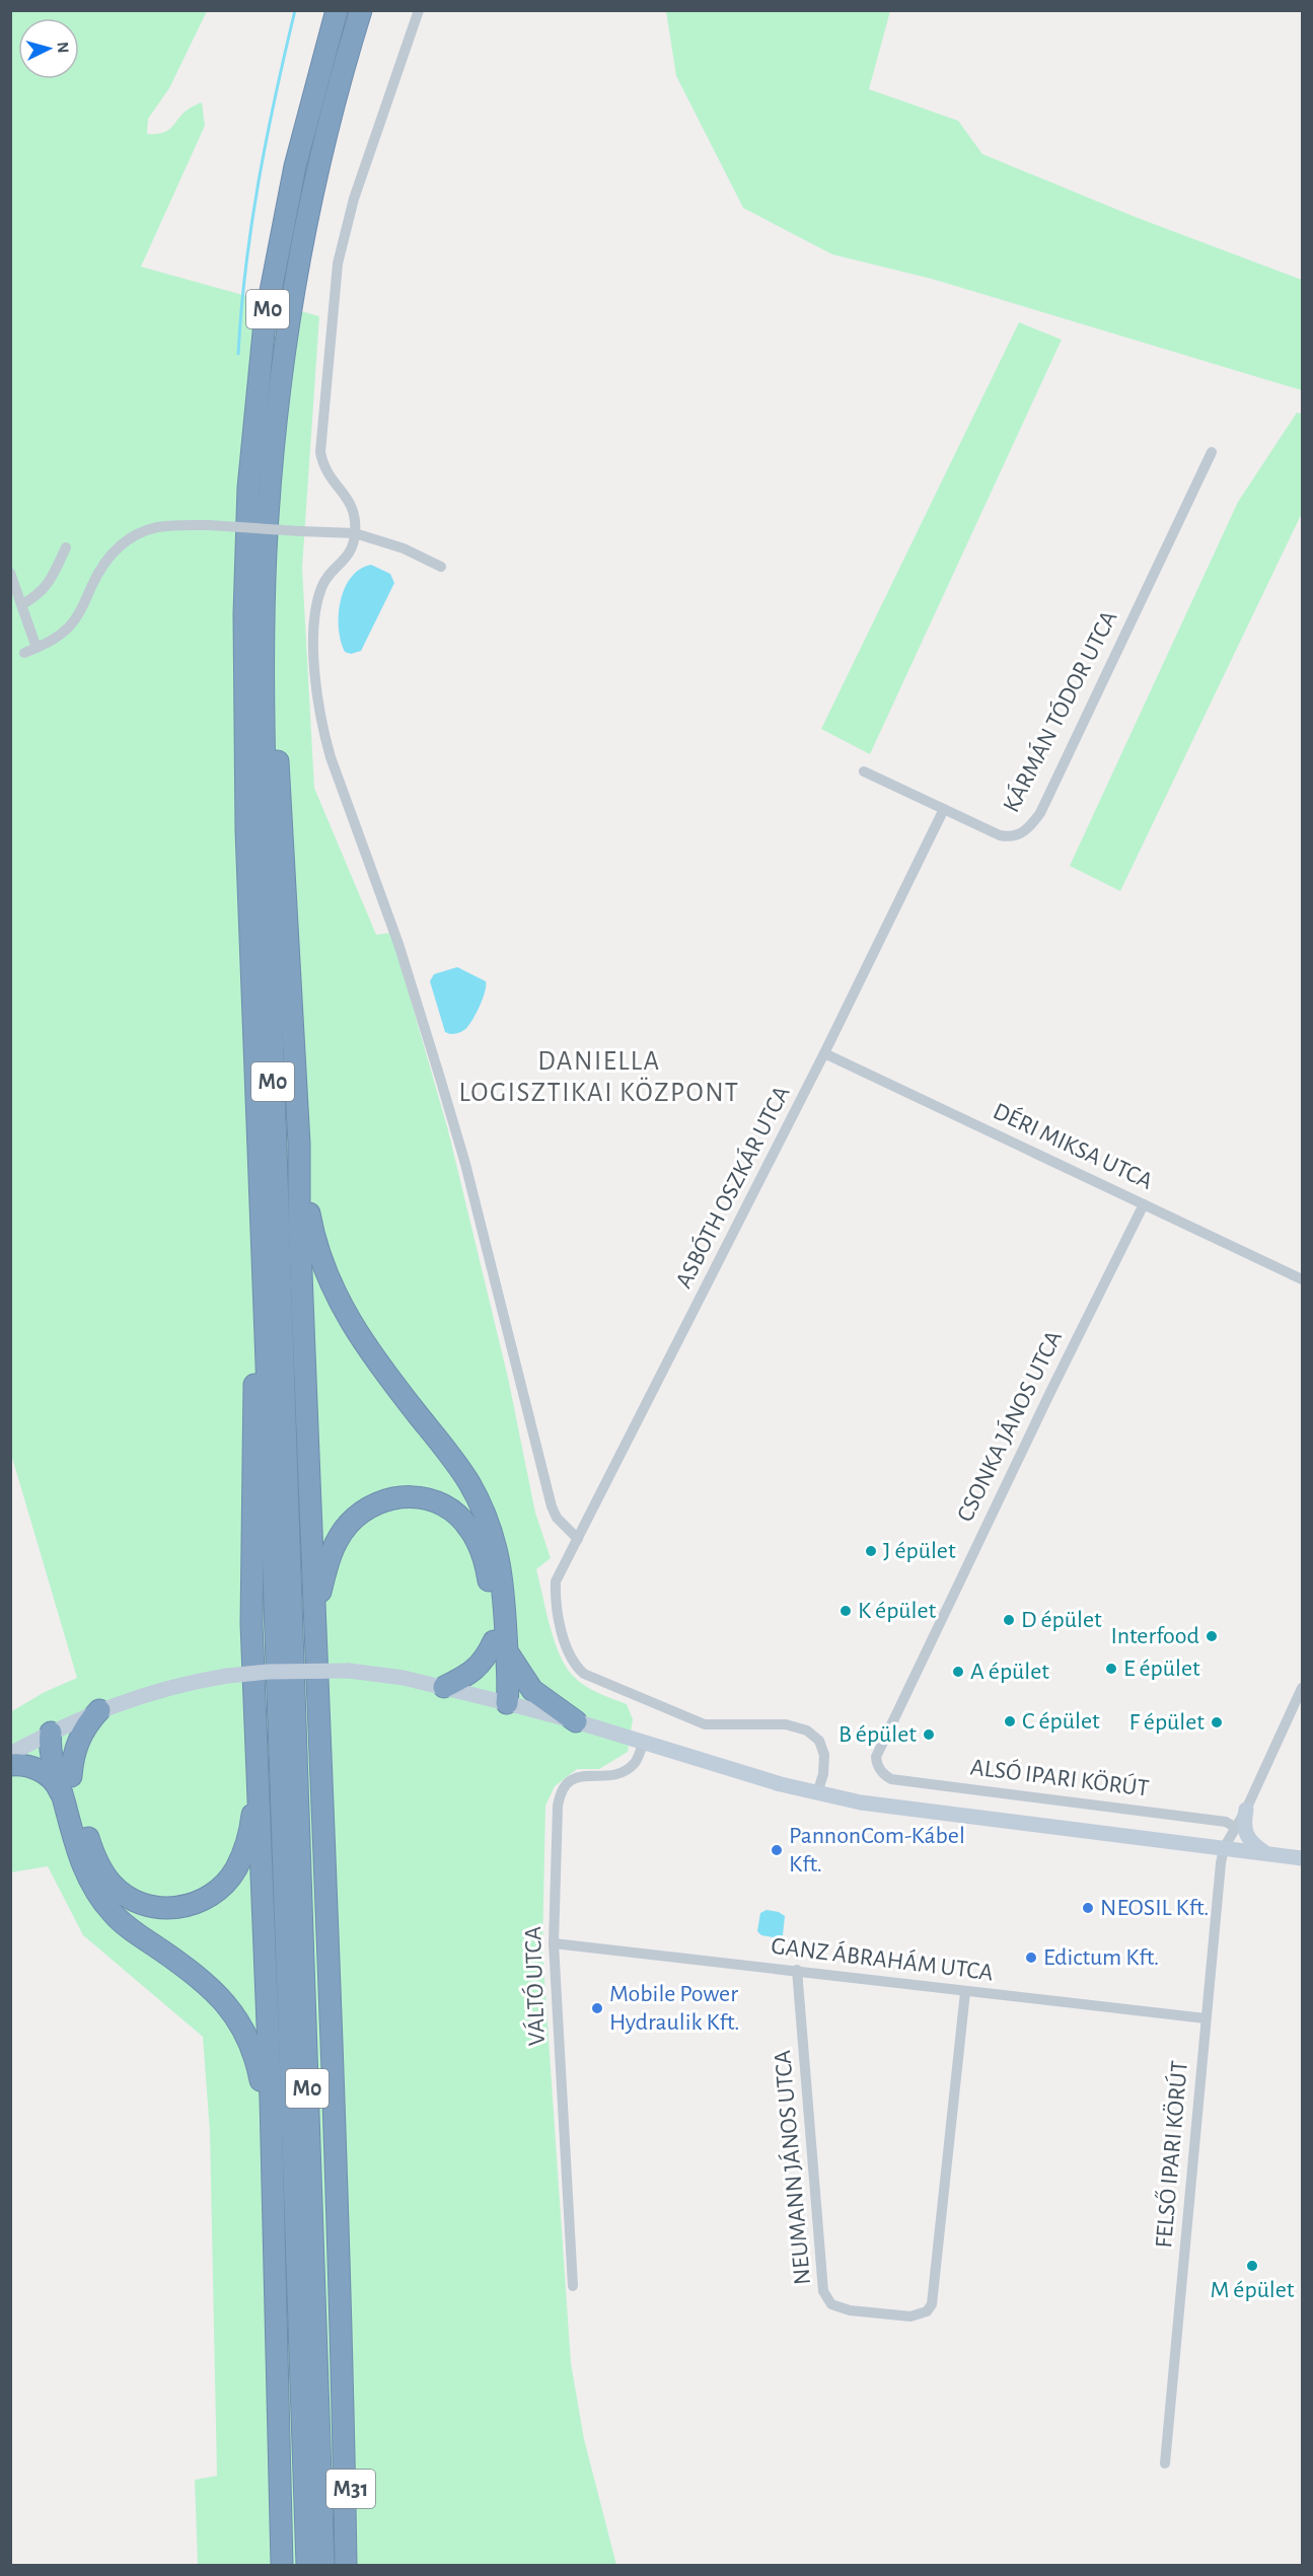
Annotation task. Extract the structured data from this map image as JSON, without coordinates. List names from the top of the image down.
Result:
{
  "streets": {
    "highway": ["M0", "M31"],
    "street": [
      "KÁRMÁN TÓDOR UTCA",
      "DÉRI MIKSA UTCA",
      "ASBÓTH OSZKÁR UTCA",
      "CSONKA JÁNOS UTCA",
      "ALSÓ IPARI KÖRÚT",
      "GANZ ÁBRAHÁM UTCA",
      "VÁLTÓ UTCA",
      "FELSŐ IPARI KÖRÚT",
      "NEUMANN JÁNOS UTCA"
    ]
  },
  "crossings": [
    ["KÁRMÁN TÓDOR UTCA", "ASBÓTH OSZKÁR UTCA"],
    ["DÉRI MIKSA UTCA", "ASBÓTH OSZKÁR UTCA"],
    ["DÉRI MIKSA UTCA", "CSONKA JÁNOS UTCA"],
    ["CSONKA JÁNOS UTCA", "ALSÓ IPARI KÖRÚT"],
    ["GANZ ÁBRAHÁM UTCA", "VÁLTÓ UTCA"],
    ["GANZ ÁBRAHÁM UTCA", "FELSŐ IPARI KÖRÚT"],
    ["GANZ ÁBRAHÁM UTCA", "NEUMANN JÁNOS UTCA"]
  ],
  "districts": ["DANIELLA LOGISZTIKAI KÖZPONT"],
  "places": [
    "J épület",
    "K épület",
    "D épület",
    "Interfood",
    "E épület",
    "A épület",
    "C épület",
    "F épület",
    "B épület",
    "PannonCom-Kábel Kft.",
    "NEOSIL Kft.",
    "Edictum Kft.",
    "Mobile Power Hydraulik Kft.",
    "M épület"
  ],
  "north": "right"
}
